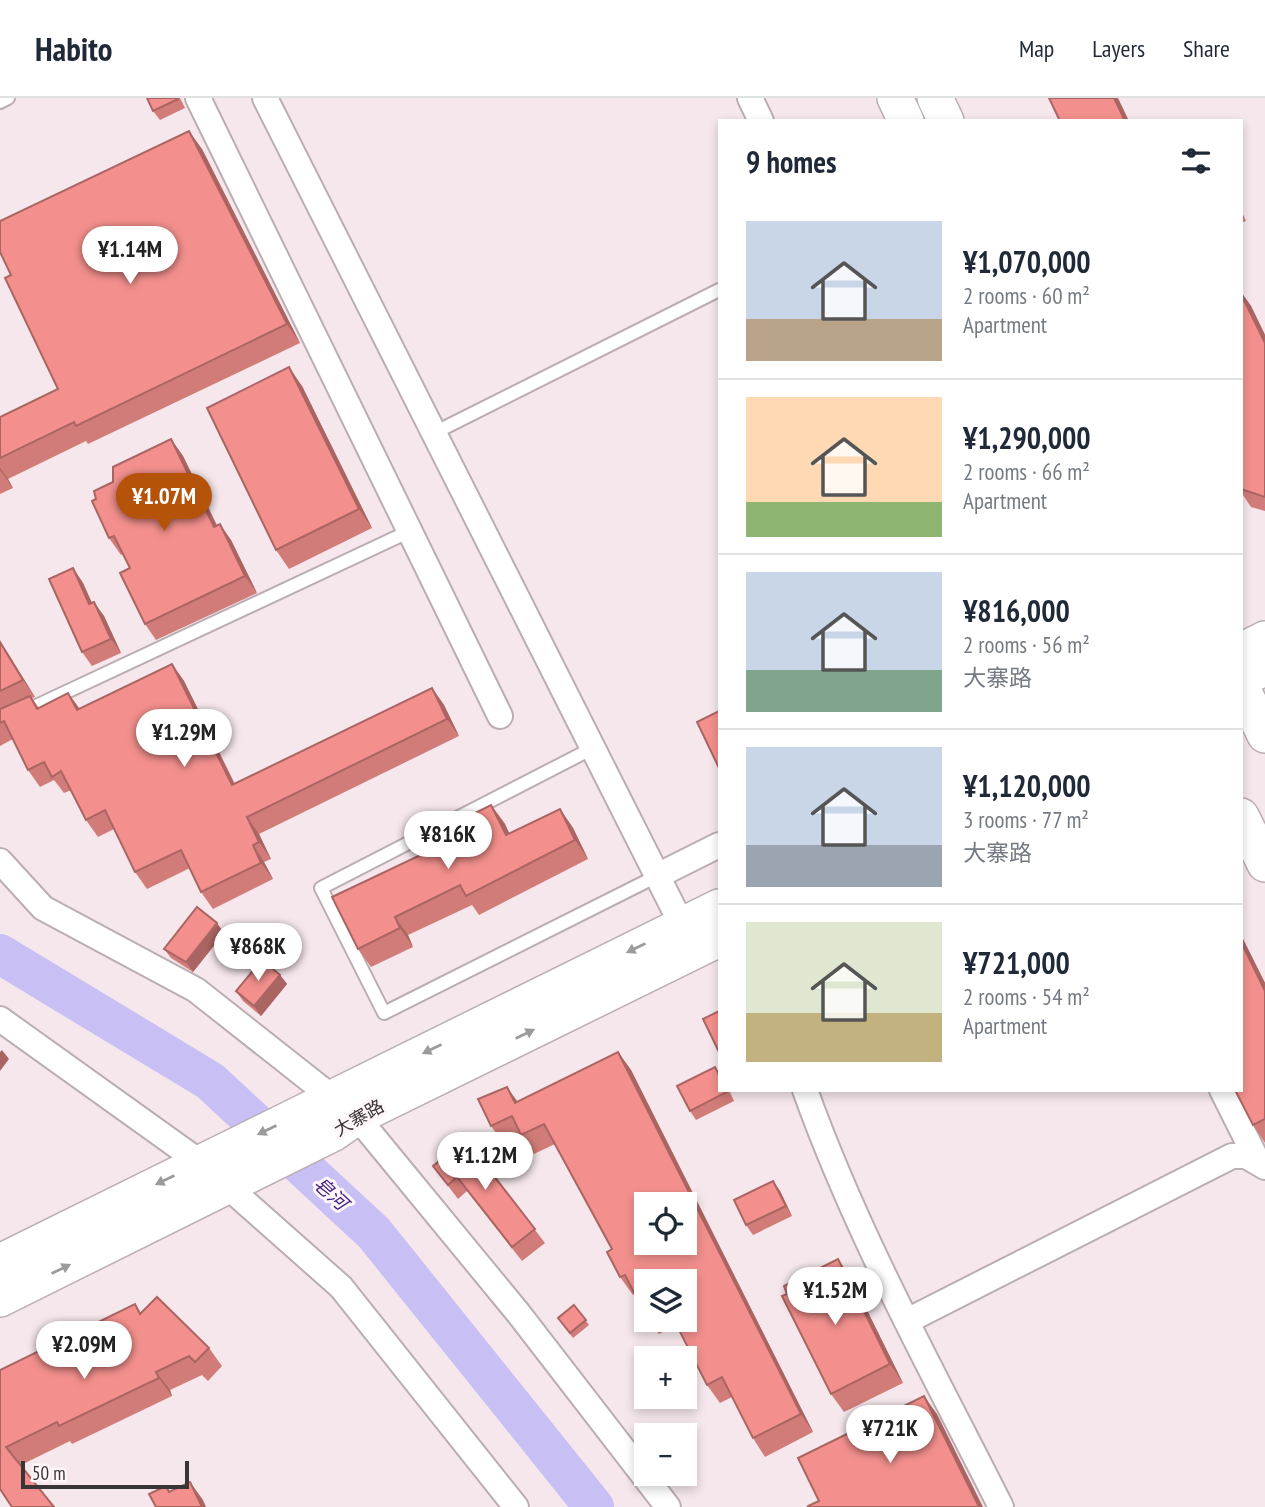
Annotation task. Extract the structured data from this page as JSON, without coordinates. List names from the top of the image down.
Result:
{
  "streets": {
    "main road": ["大寨路"]
  },
  "water": ["皂河"],
  "scale_bar": "50 m",
  "page": {
    "header": "Habito",
    "nav": ["Map", "Layers", "Share"],
    "heading": "9 homes",
    "list": [
      {
        "name": "¥1,070,000",
        "note": "2 rooms · 60 m² · Apartment"
      },
      {
        "name": "¥1,290,000",
        "note": "2 rooms · 66 m² · Apartment"
      },
      {
        "name": "¥816,000",
        "note": "2 rooms · 56 m² · 大寨路"
      },
      {
        "name": "¥1,120,000",
        "note": "3 rooms · 77 m² · 大寨路"
      },
      {
        "name": "¥721,000",
        "note": "2 rooms · 54 m² · Apartment"
      }
    ],
    "price": [
      "¥1.14M",
      "¥1.07M",
      "¥1.29M",
      "¥816K",
      "¥868K",
      "¥1.12M",
      "¥1.52M",
      "¥2.09M",
      "¥721K"
    ],
    "map_buttons": ["+", "−"],
    "scale": "50 m"
  }
}
